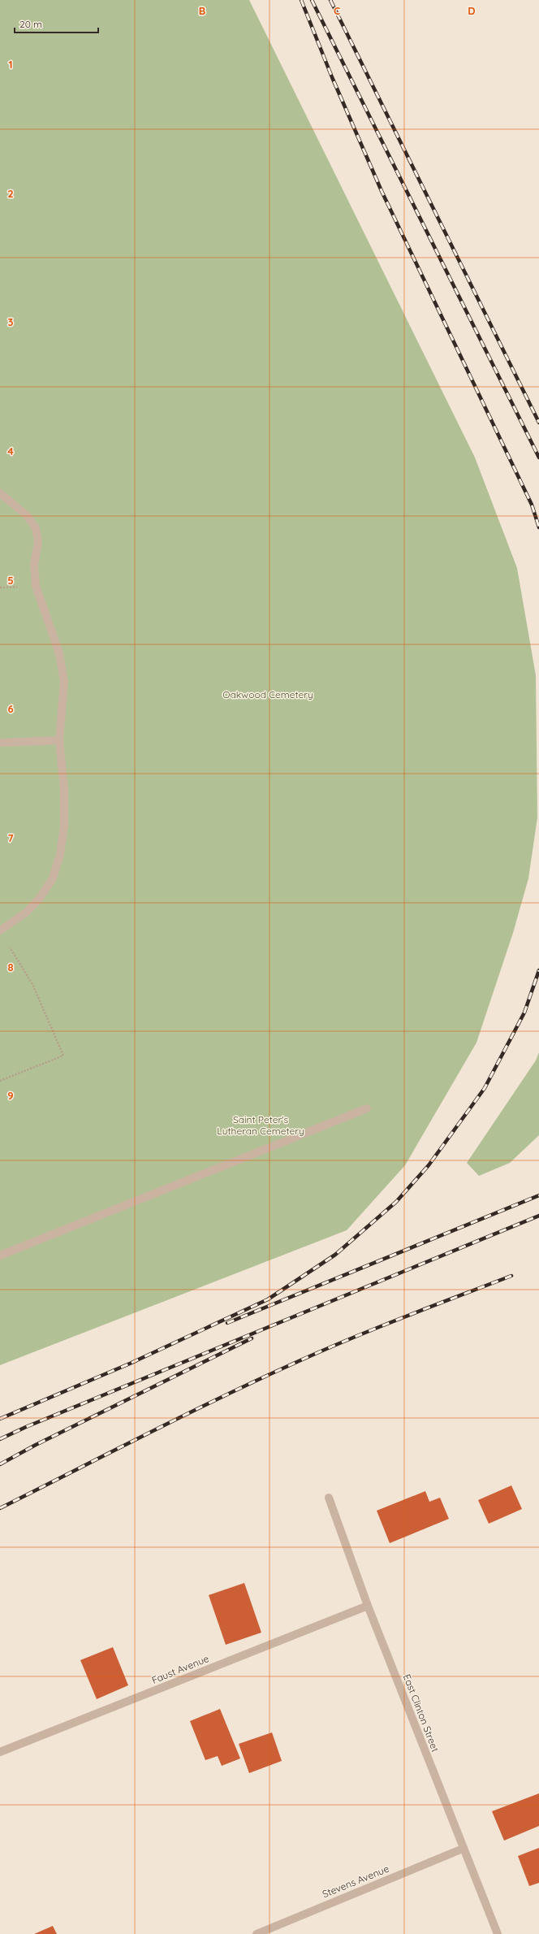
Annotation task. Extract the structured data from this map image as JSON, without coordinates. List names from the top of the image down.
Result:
{
  "streets": {
    "street": ["Faust Avenue", "East Clinton Street", "Stevens Avenue"]
  },
  "crossings": [
    ["Faust Avenue", "East Clinton Street"],
    ["East Clinton Street", "Stevens Avenue"]
  ],
  "parks": ["Oakwood Cemetery", "Saint Peter's Lutheran Cemetery"],
  "scale_bar": "20 m",
  "grid": {
    "columns": ["B", "C", "D"],
    "rows": [
      "1",
      "2",
      "3",
      "4",
      "5",
      "6",
      "7",
      "8",
      "9"
    ]
  }
}
